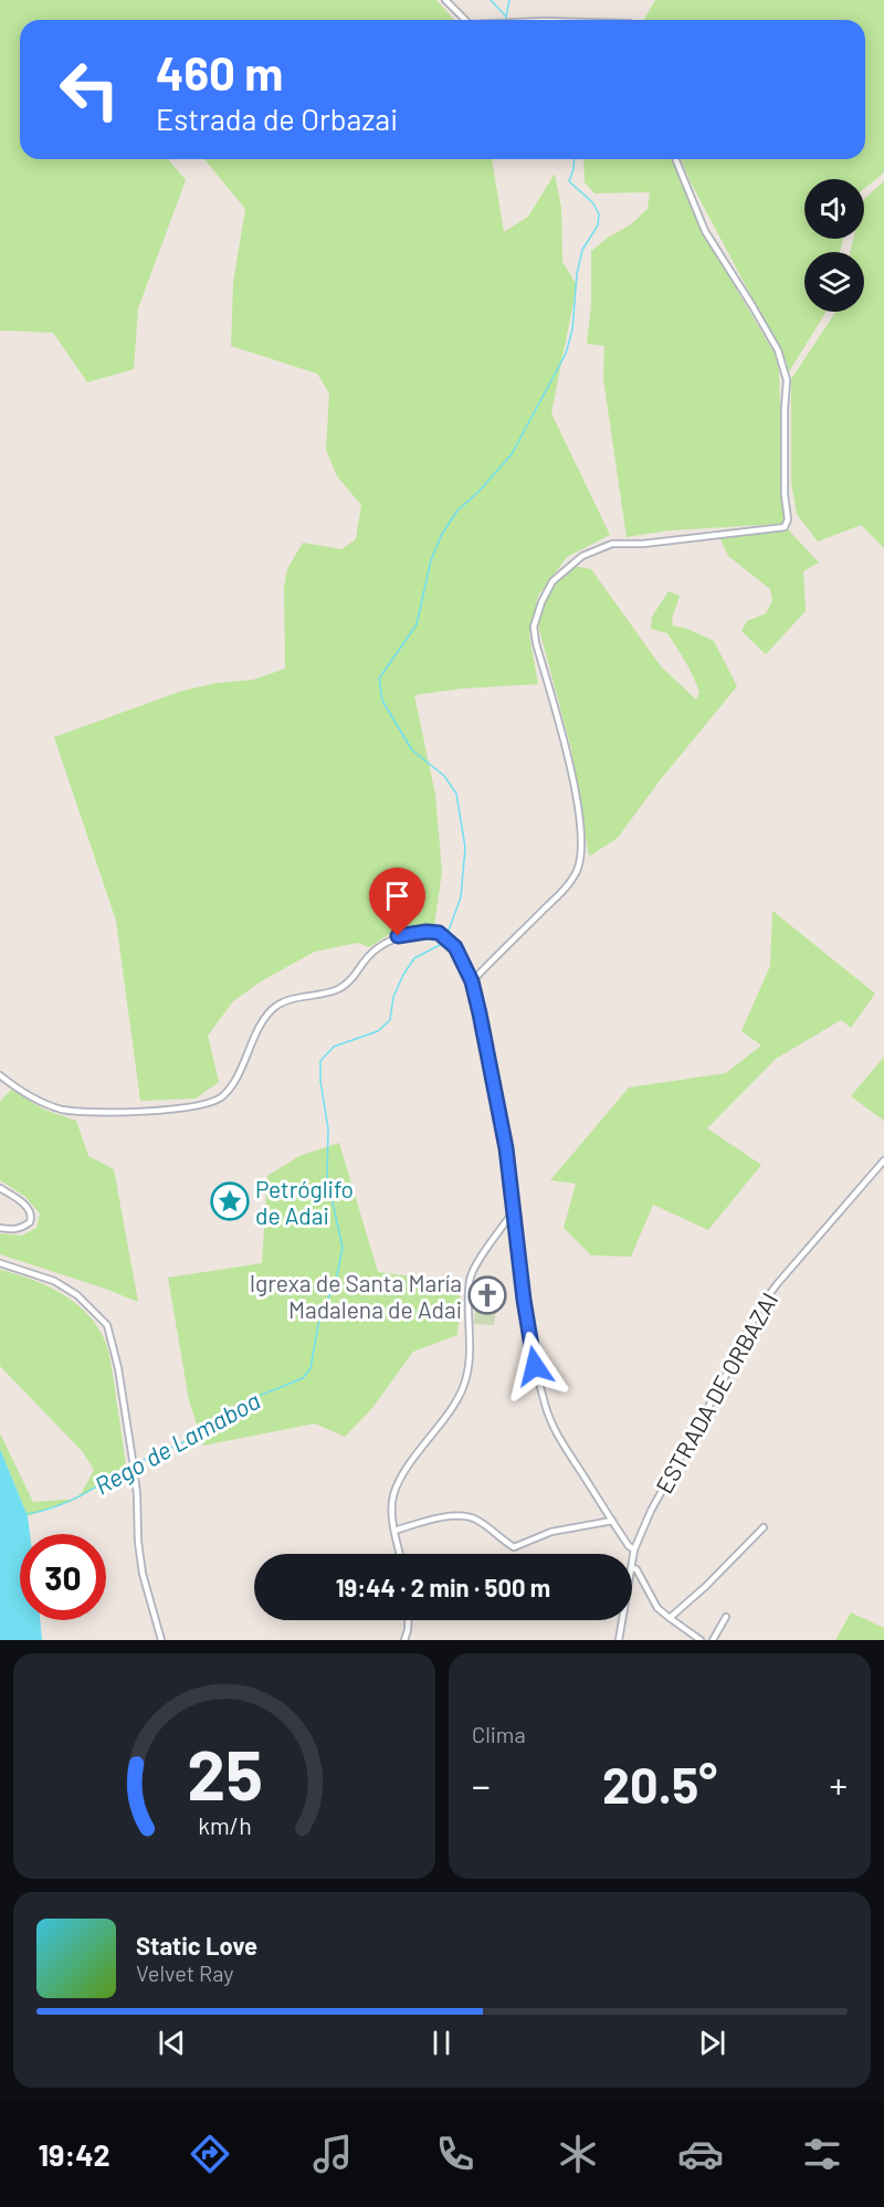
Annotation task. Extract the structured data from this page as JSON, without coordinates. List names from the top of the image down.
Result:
{
  "streets": {
    "street": ["ESTRADA DE ORBAZAI"]
  },
  "water": ["Rego de Lamaboa"],
  "places": {
    "place": ["Petróglifo de Adai"],
    "church": ["Igrexa de Santa María Madalena de Adai"]
  },
  "page": {
    "turn": ["460 m", "Estrada de Orbazai"],
    "limit": "30",
    "trip": "19:44 · 2 min · 500 m",
    "tile": "Clima",
    "heat": ["−", "20.5°", "+"],
    "song": ["Static Love", "Velvet Ray"],
    "tabs": "19:42",
    "gauge": ["25", "km/h"]
  }
}
